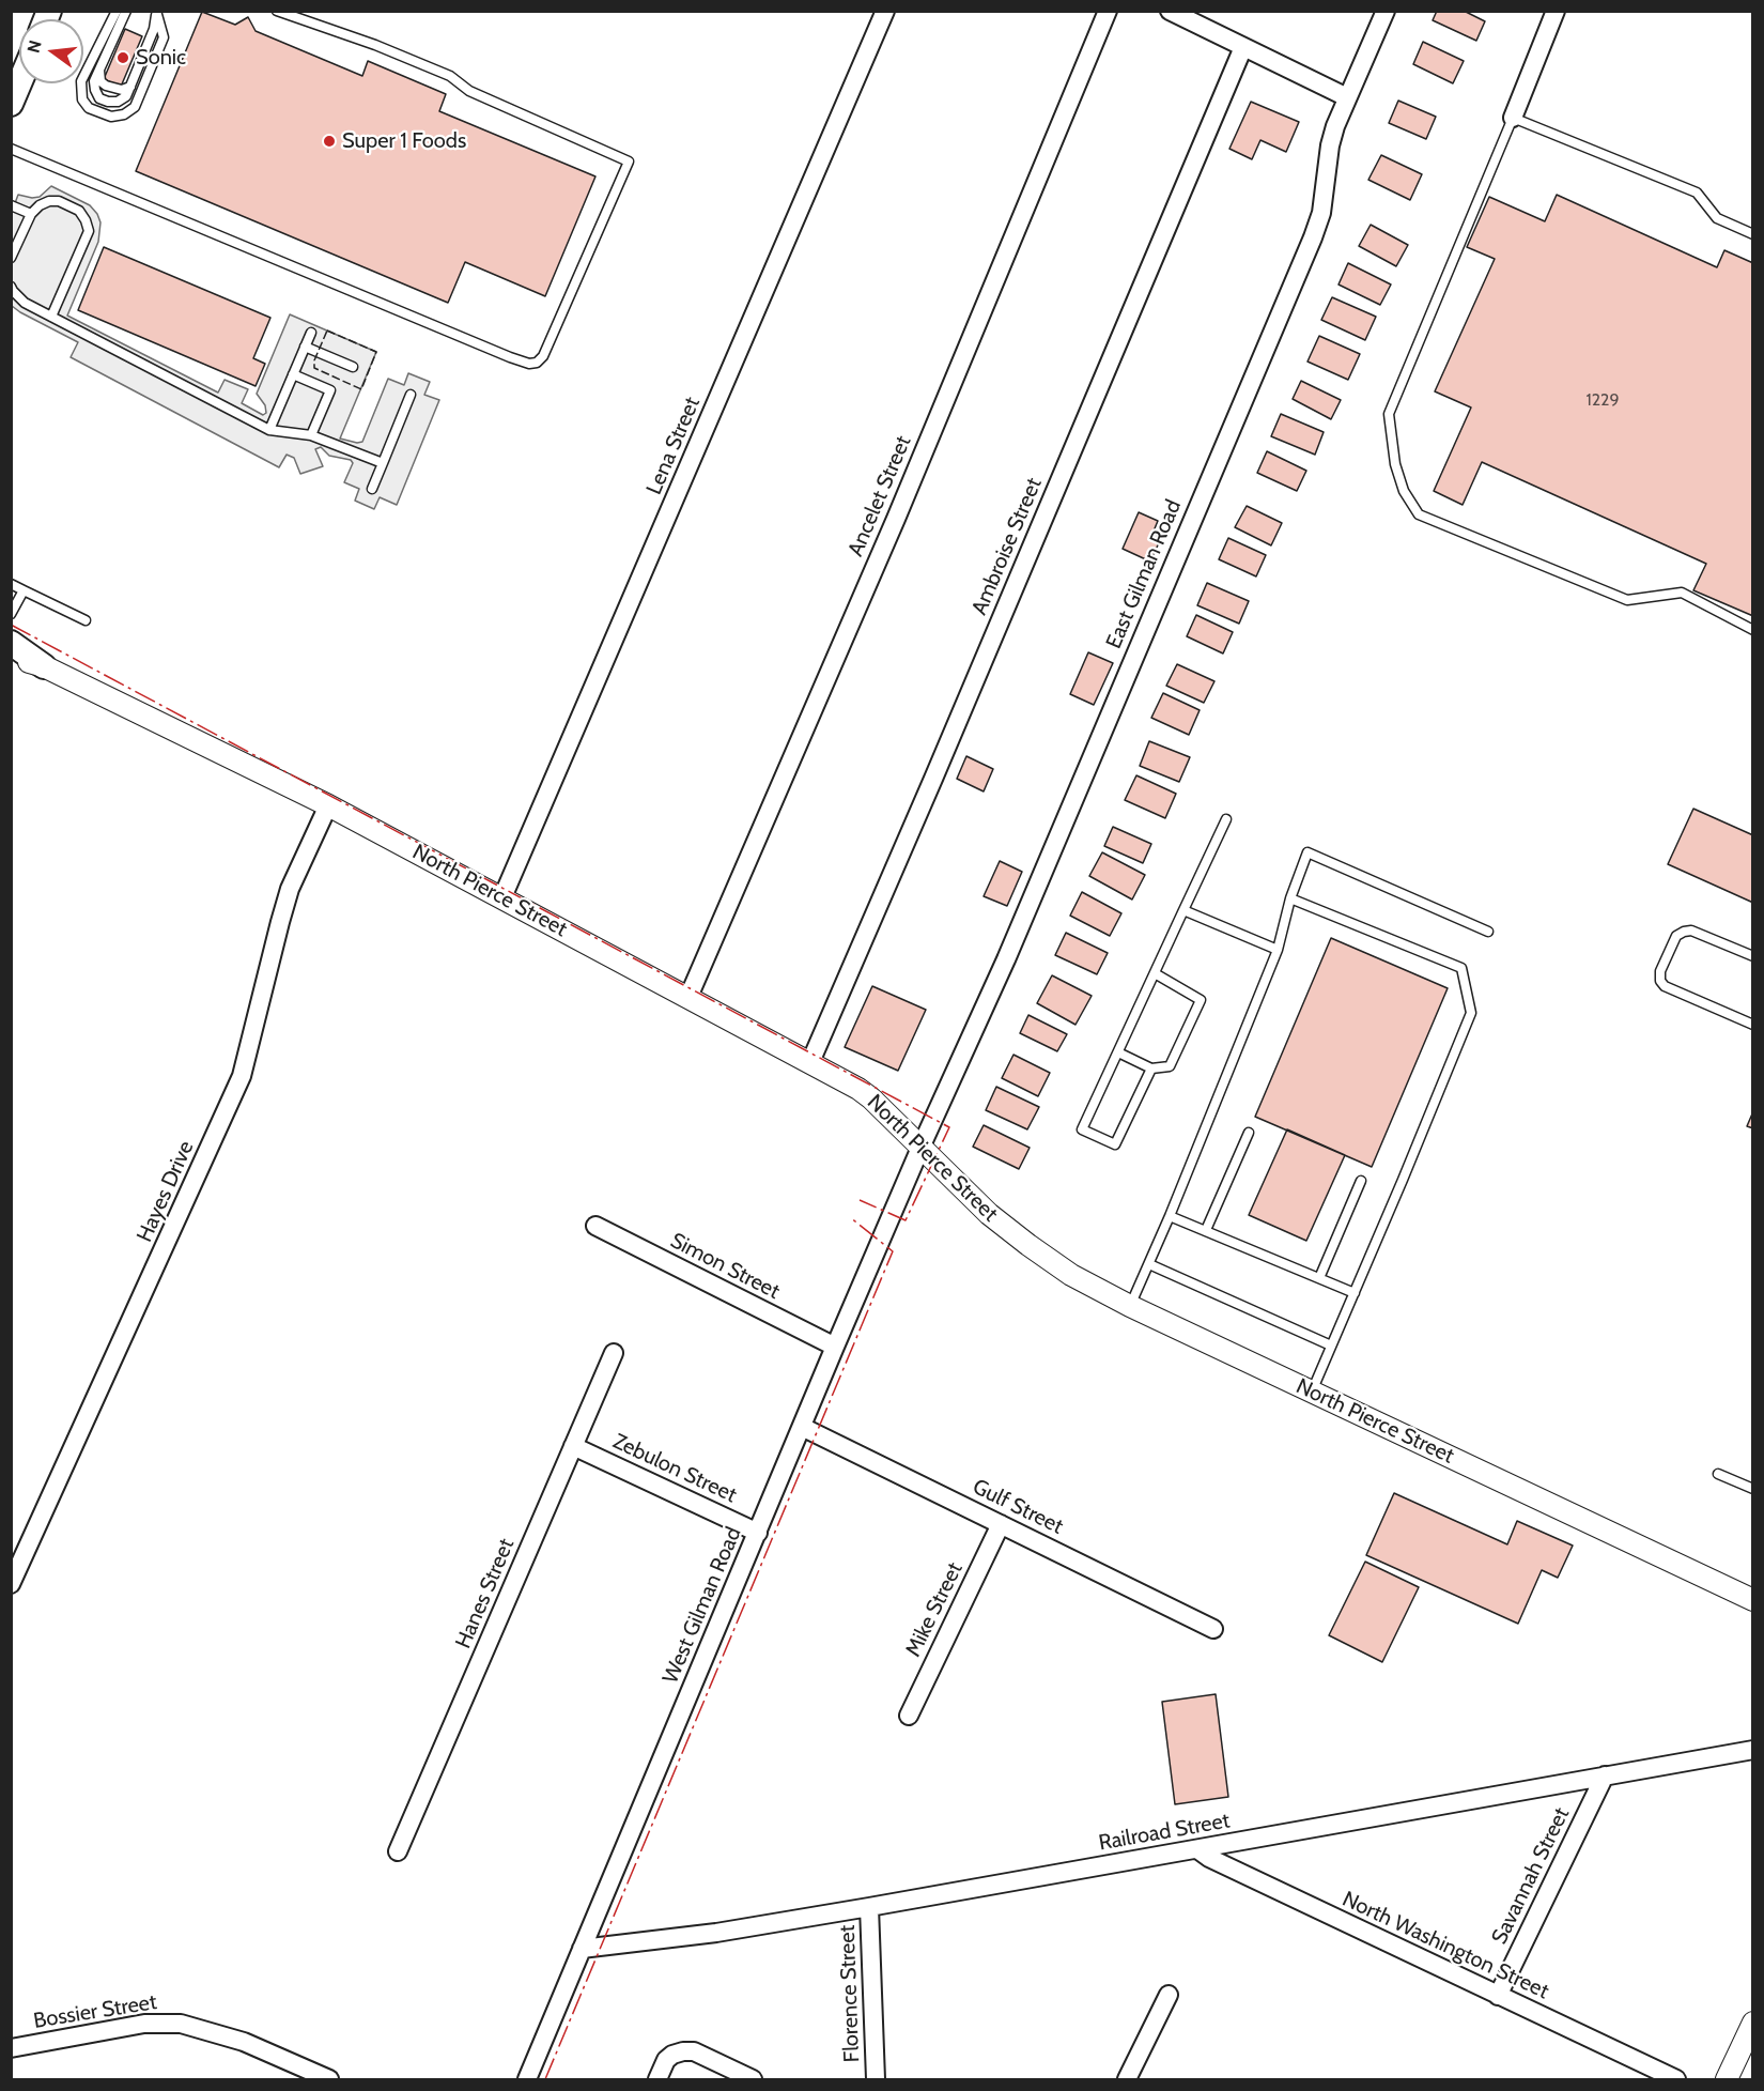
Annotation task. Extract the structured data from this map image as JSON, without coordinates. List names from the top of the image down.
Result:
{
  "streets": {
    "street": [
      "Lena Street",
      "Ancelet Street",
      "Ambroise Street",
      "East Gilman Road",
      "North Pierce Street",
      "Hayes Drive",
      "Simon Street",
      "Zebulon Street",
      "Gulf Street",
      "Hanes Street",
      "West Gilman Road",
      "Mike Street",
      "Railroad Street",
      "Savannah Street",
      "North Washington Street",
      "Florence Street",
      "Bossier Street"
    ]
  },
  "crossings": [
    ["Lena Street", "North Pierce Street"],
    ["Ancelet Street", "North Pierce Street"],
    ["Ambroise Street", "North Pierce Street"],
    ["East Gilman Road", "North Pierce Street"],
    ["East Gilman Road", "West Gilman Road"],
    ["North Pierce Street", "Hayes Drive"],
    ["North Pierce Street", "West Gilman Road"],
    ["Simon Street", "West Gilman Road"],
    ["Zebulon Street", "Hanes Street"],
    ["Zebulon Street", "West Gilman Road"],
    ["Gulf Street", "West Gilman Road"],
    ["Gulf Street", "Mike Street"],
    ["West Gilman Road", "Railroad Street"],
    ["Railroad Street", "Savannah Street"],
    ["Railroad Street", "North Washington Street"],
    ["Railroad Street", "Florence Street"],
    ["Savannah Street", "North Washington Street"]
  ],
  "places": ["Sonic", "Super 1 Foods"],
  "house_numbers": ["1229"],
  "north": "left"
}
